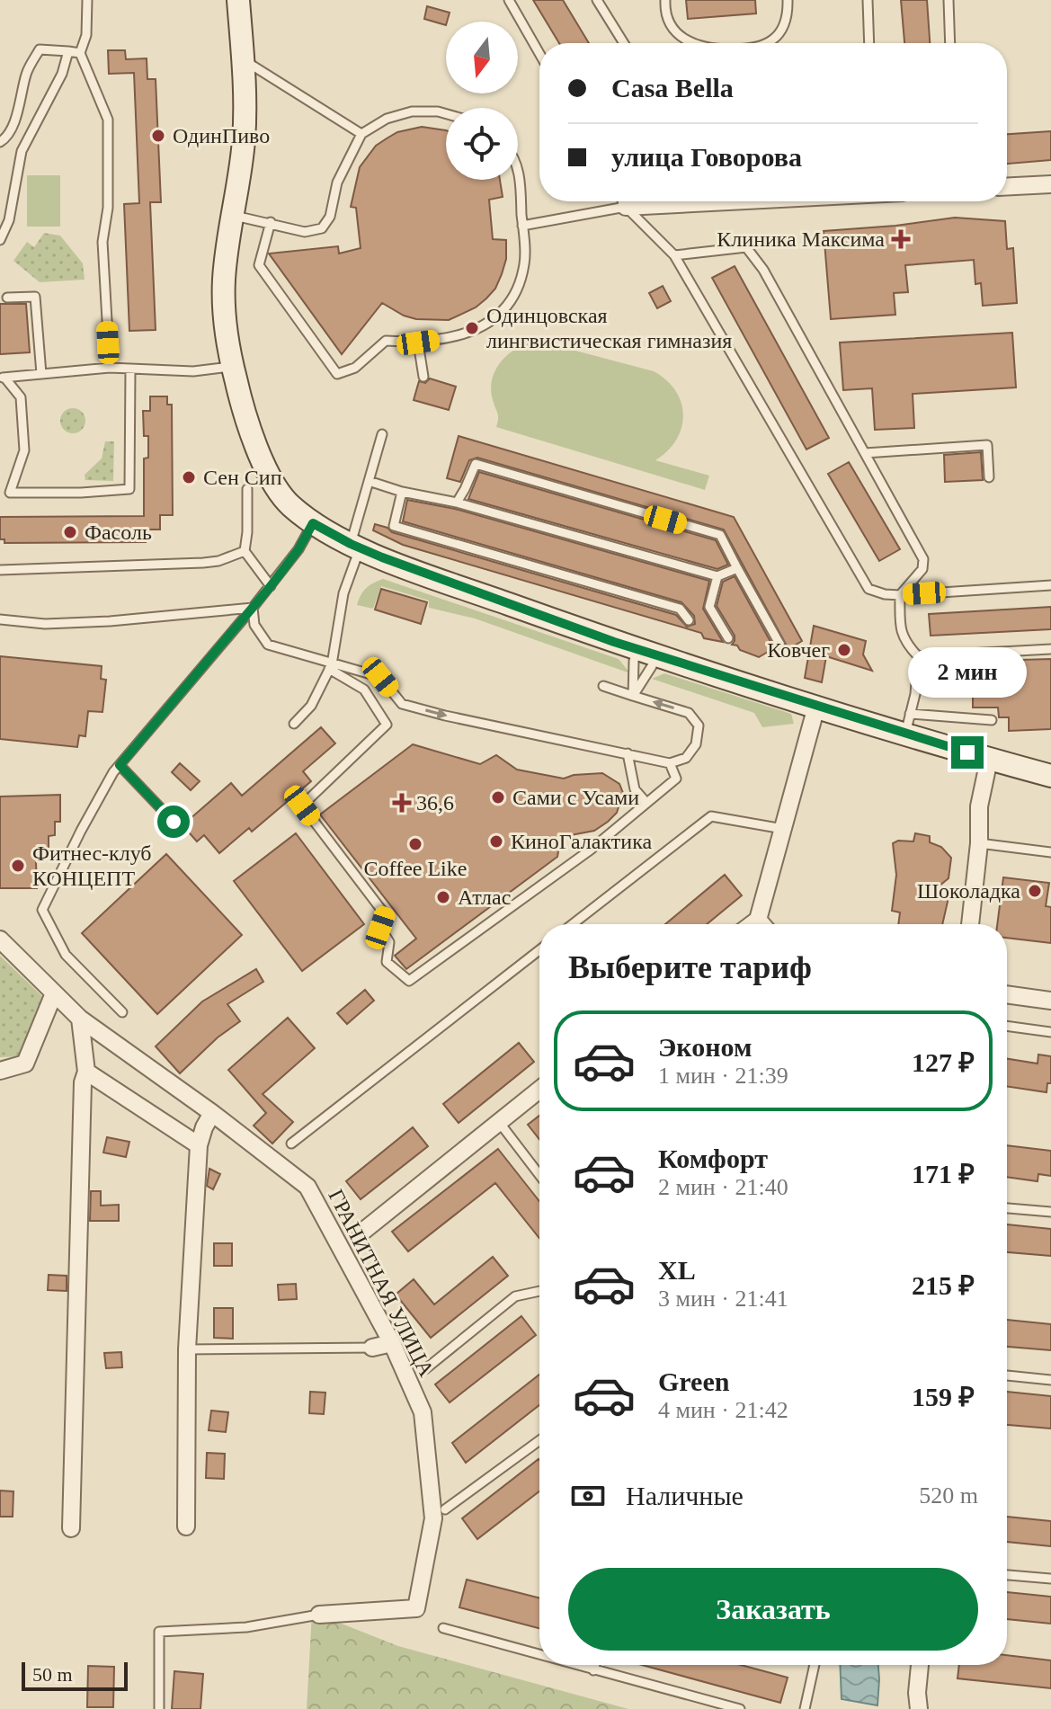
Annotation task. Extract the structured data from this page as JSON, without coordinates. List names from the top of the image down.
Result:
{
  "streets": {
    "street": ["ГРАНИТНАЯ УЛИЦА"]
  },
  "places": {
    "other": [
      "ОдинПиво",
      "Одинцовская лингвистическая гимназия",
      "Сен Сип",
      "Фасоль",
      "Ковчег",
      "Сами с Усами",
      "КиноГалактика",
      "Coffee Like",
      "Фитнес-клуб КОНЦЕПТ",
      "Шоколадка",
      "Атлас"
    ],
    "health": ["Клиника Максима", "36,6"]
  },
  "scale_bar": "50 m",
  "north": "bottom",
  "page": {
    "banner": ["Casa Bella", "улица Говорова"],
    "bubble": "2 мин",
    "heading": "Выберите тариф",
    "list": [
      {
        "name": "Эконом",
        "note": "1 мин · 21:39",
        "value": "127 ₽"
      },
      {
        "name": "Комфорт",
        "note": "2 мин · 21:40",
        "value": "171 ₽"
      },
      {
        "name": "XL",
        "note": "3 мин · 21:41",
        "value": "215 ₽"
      },
      {
        "name": "Green",
        "note": "4 мин · 21:42",
        "value": "159 ₽"
      }
    ],
    "pay": ["Наличные", "520 m"],
    "buttons": "Заказать",
    "scale": "50 m"
  }
}
